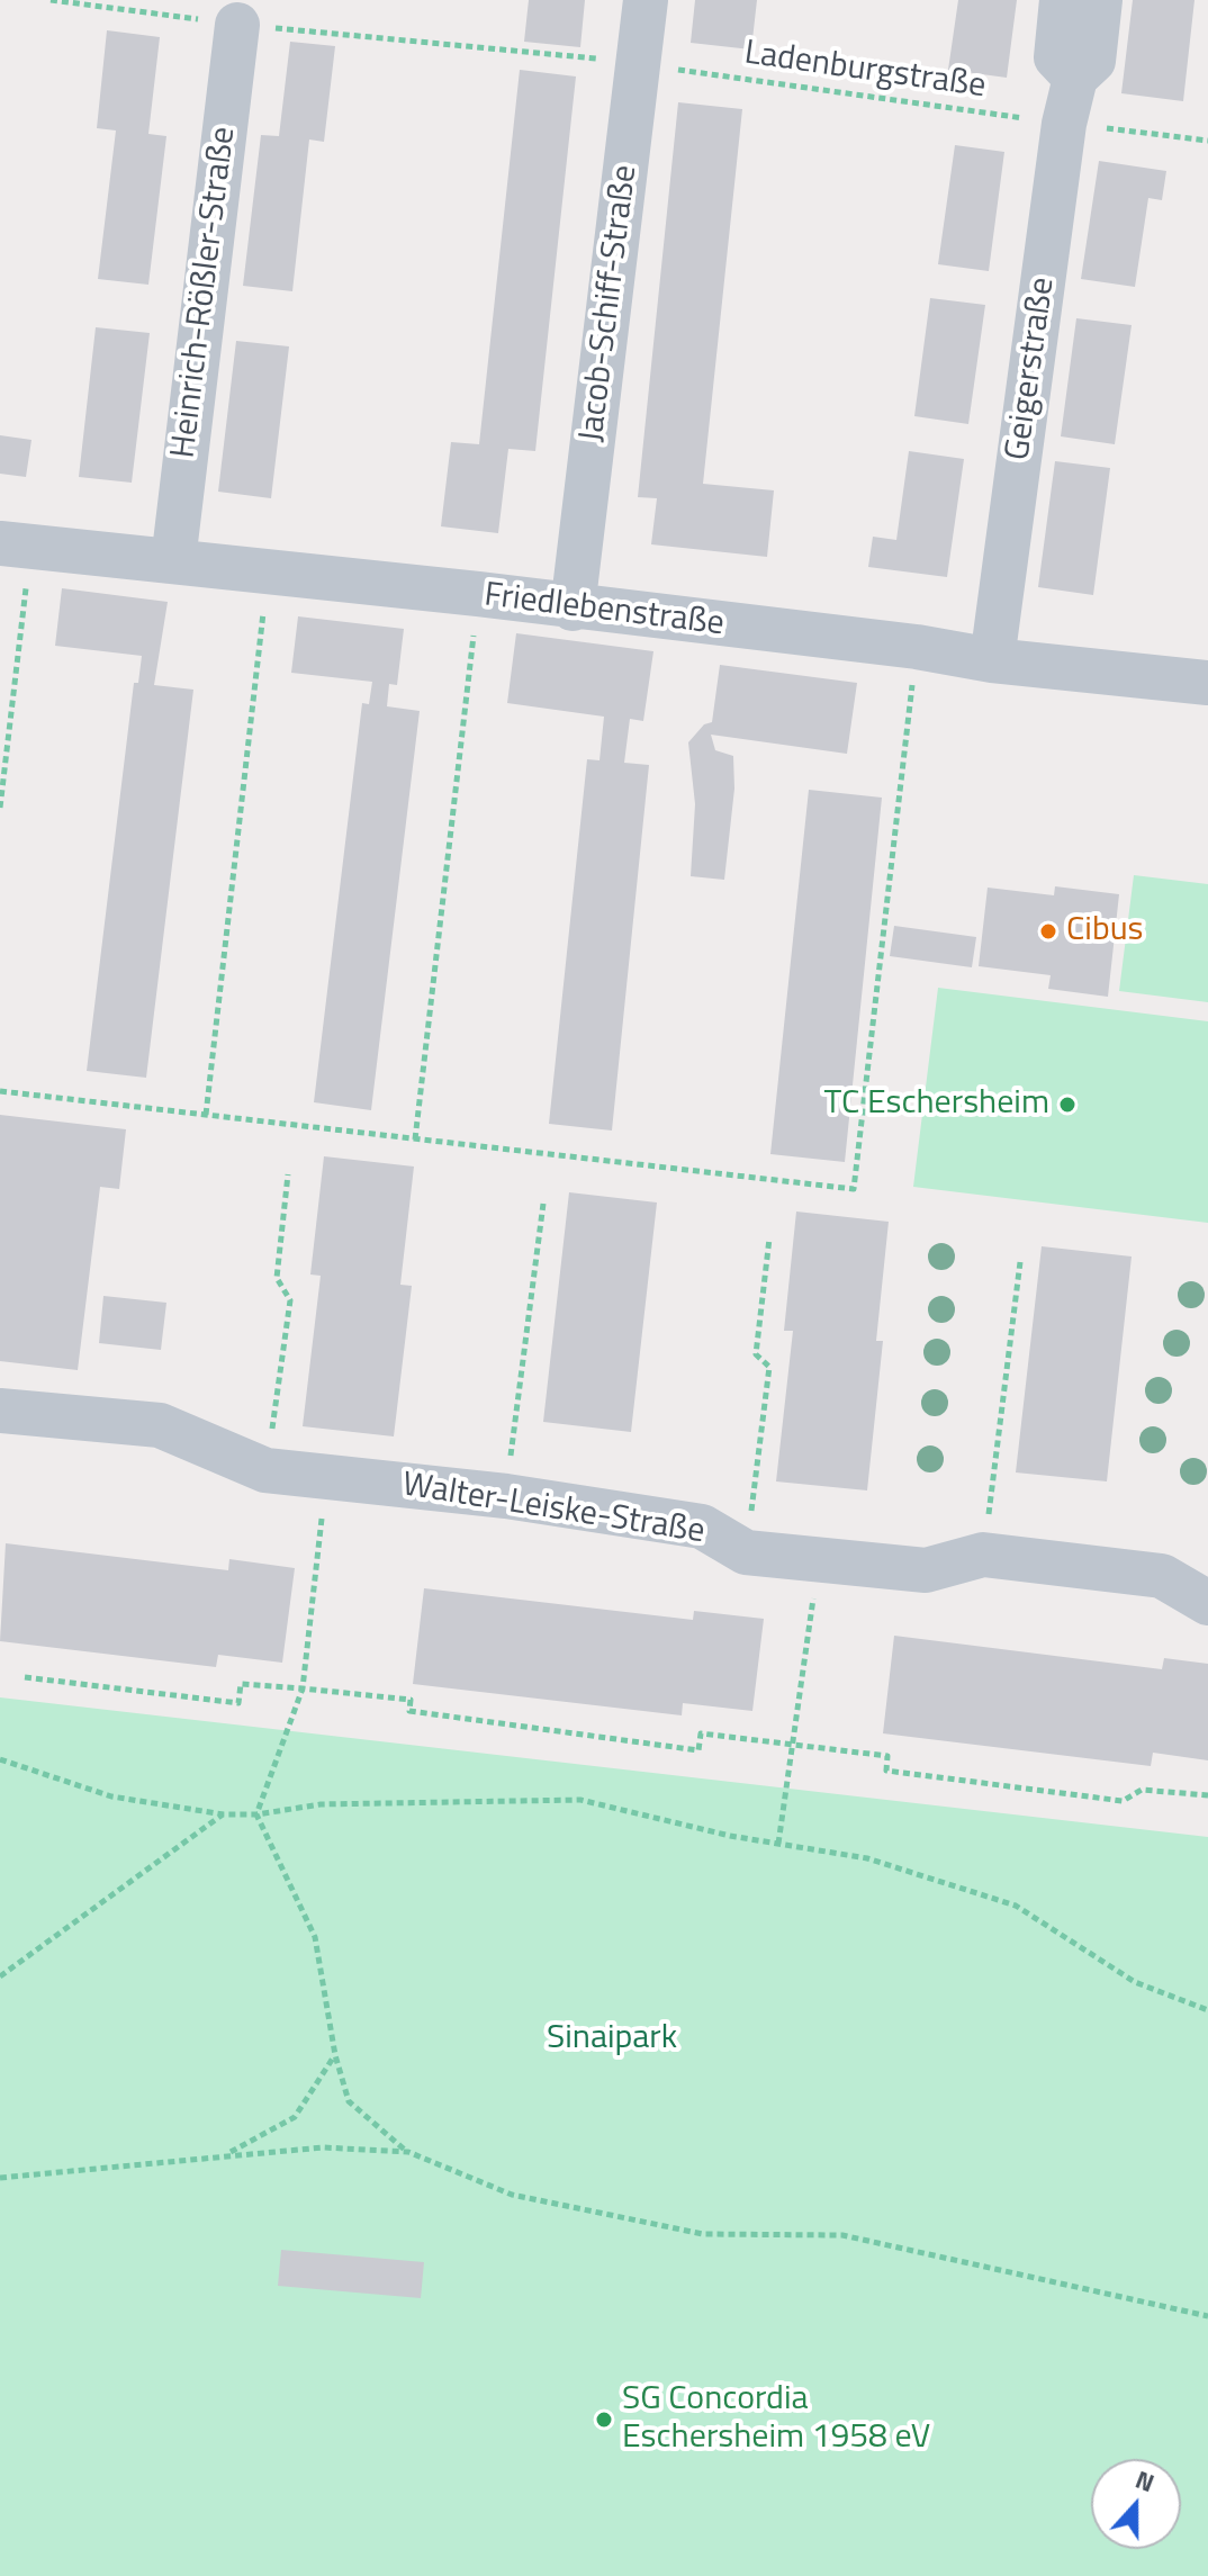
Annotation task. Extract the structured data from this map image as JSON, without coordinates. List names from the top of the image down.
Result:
{
  "streets": {
    "street": [
      "Heinrich-Rößler-Straße",
      "Jacob-Schiff-Straße",
      "Geigerstraße",
      "Friedlebenstraße",
      "Walter-Leiske-Straße"
    ],
    "path": ["Ladenburgstraße"]
  },
  "crossings": [
    ["Ladenburgstraße", "Jacob-Schiff-Straße"],
    ["Ladenburgstraße", "Geigerstraße"],
    ["Heinrich-Rößler-Straße", "Friedlebenstraße"],
    ["Jacob-Schiff-Straße", "Friedlebenstraße"],
    ["Geigerstraße", "Friedlebenstraße"]
  ],
  "parks": ["Sinaipark"],
  "places": ["Cibus", "TC Eschersheim", "SG Concordia Eschersheim 1958 eV"],
  "north": "top"
}
